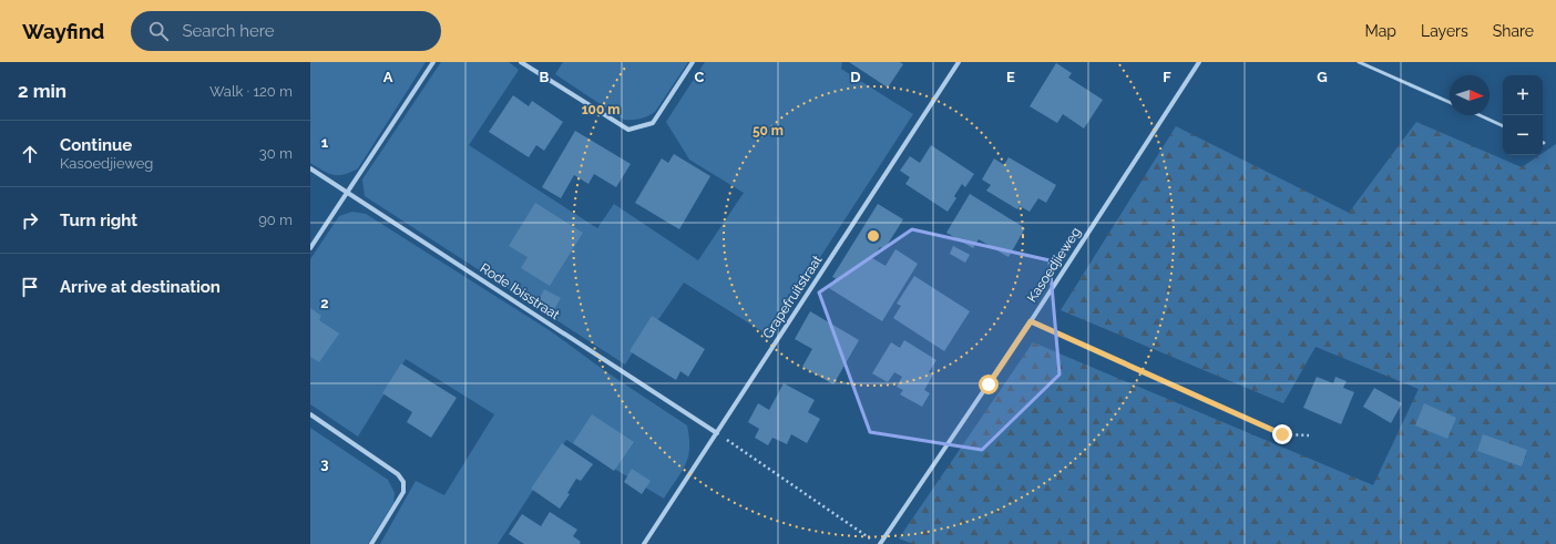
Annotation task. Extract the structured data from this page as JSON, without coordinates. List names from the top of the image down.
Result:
{
  "streets": {
    "street": ["Kasoedjieweg", "Rode Ibisstraat", "Grapefruitstraat"]
  },
  "crossings": [
    ["Rode Ibisstraat", "Grapefruitstraat"]
  ],
  "north": "right",
  "page": {
    "header": "Wayfind",
    "search": "Search here",
    "nav": ["Map", "Layers", "Share"],
    "heading": ["2 min", "Walk · 120 m"],
    "map_buttons": ["+", "−"],
    "list": [
      ["Continue", "Kasoedjieweg", "30 m"],
      ["Turn right", "90 m"],
      "Arrive at destination"
    ]
  },
  "grid": {
    "columns": [
      "A",
      "B",
      "C",
      "D",
      "E",
      "F",
      "G"
    ],
    "rows": ["1", "2", "3"]
  },
  "rings": ["100 m", "50 m"]
}
